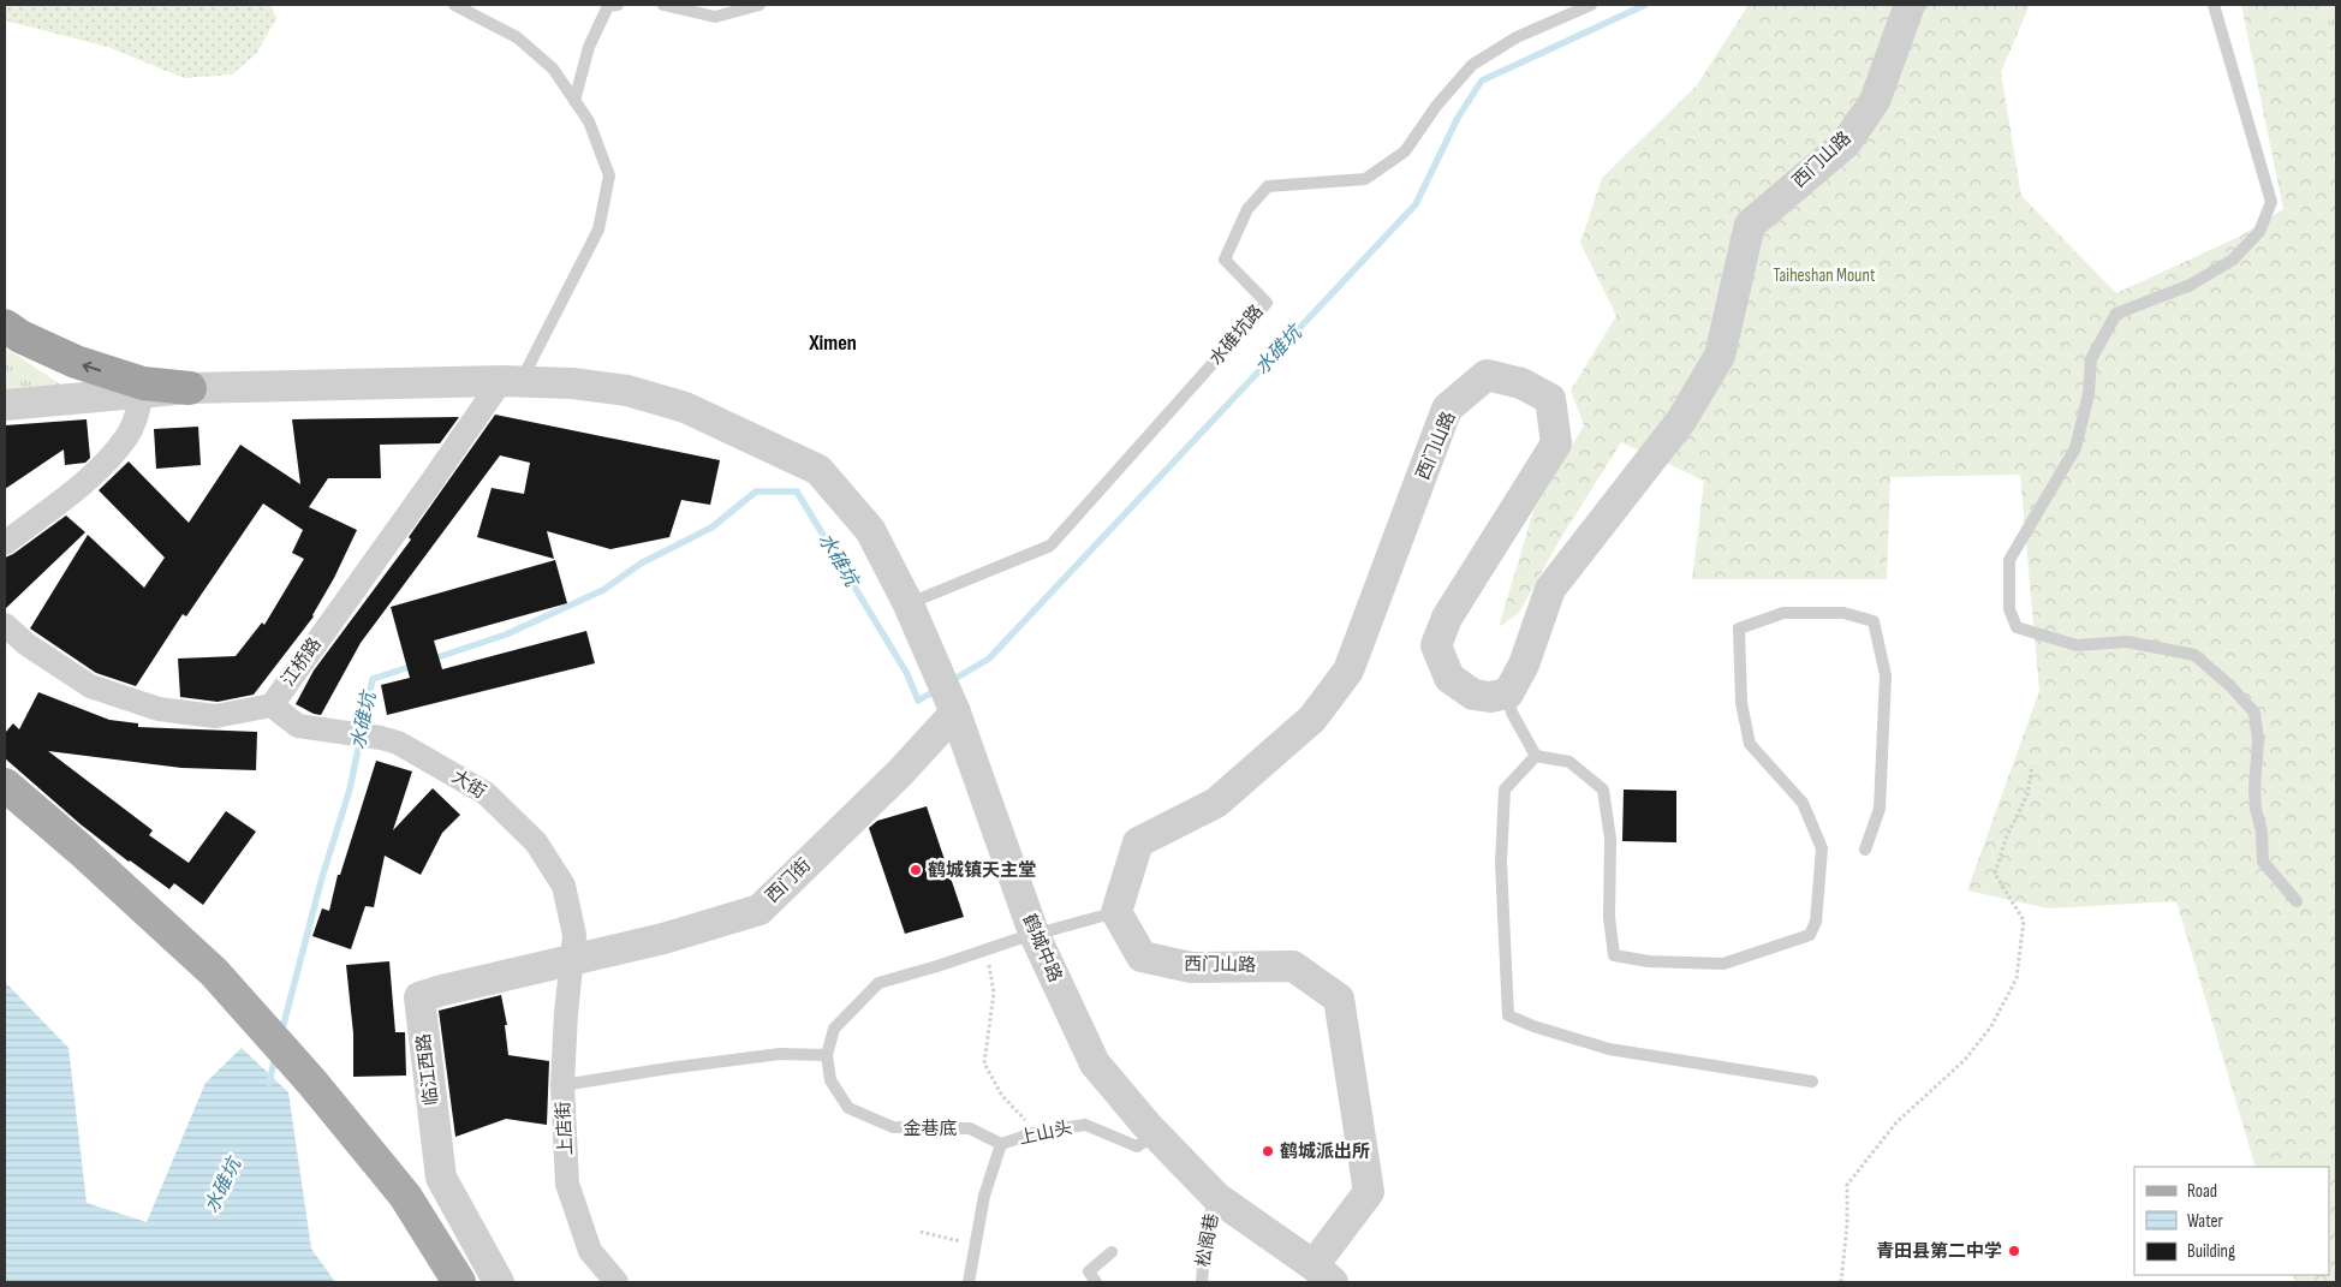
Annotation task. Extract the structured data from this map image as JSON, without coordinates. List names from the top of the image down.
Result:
{
  "streets": {
    "street": [
      "西门山路",
      "江桥路",
      "大街",
      "西门街",
      "鹤城中路",
      "临江西路",
      "上店街"
    ],
    "lane": [
      "水碓坑路",
      "金巷底",
      "上山头",
      "松阁巷"
    ]
  },
  "crossings": [
    ["西门山路", "鹤城中路"],
    ["水碓坑路", "鹤城中路"],
    ["江桥路", "大街"],
    ["江桥路", "鹤城中路"],
    ["大街", "西门街"],
    ["大街", "临江西路"],
    ["大街", "上店街"],
    ["西门街", "鹤城中路"],
    ["西门街", "临江西路"],
    ["西门街", "上店街"],
    ["鹤城中路", "上山头"],
    ["鹤城中路", "松阁巷"],
    ["临江西路", "上店街"],
    ["金巷底", "上山头"]
  ],
  "districts": ["Ximen"],
  "water": ["水碓坑"],
  "parks": ["Taiheshan Mount"],
  "places": ["鹤城镇天主堂", "鹤城派出所", "青田县第二中学"],
  "legend": ["Road", "Water", "Building"]
}
